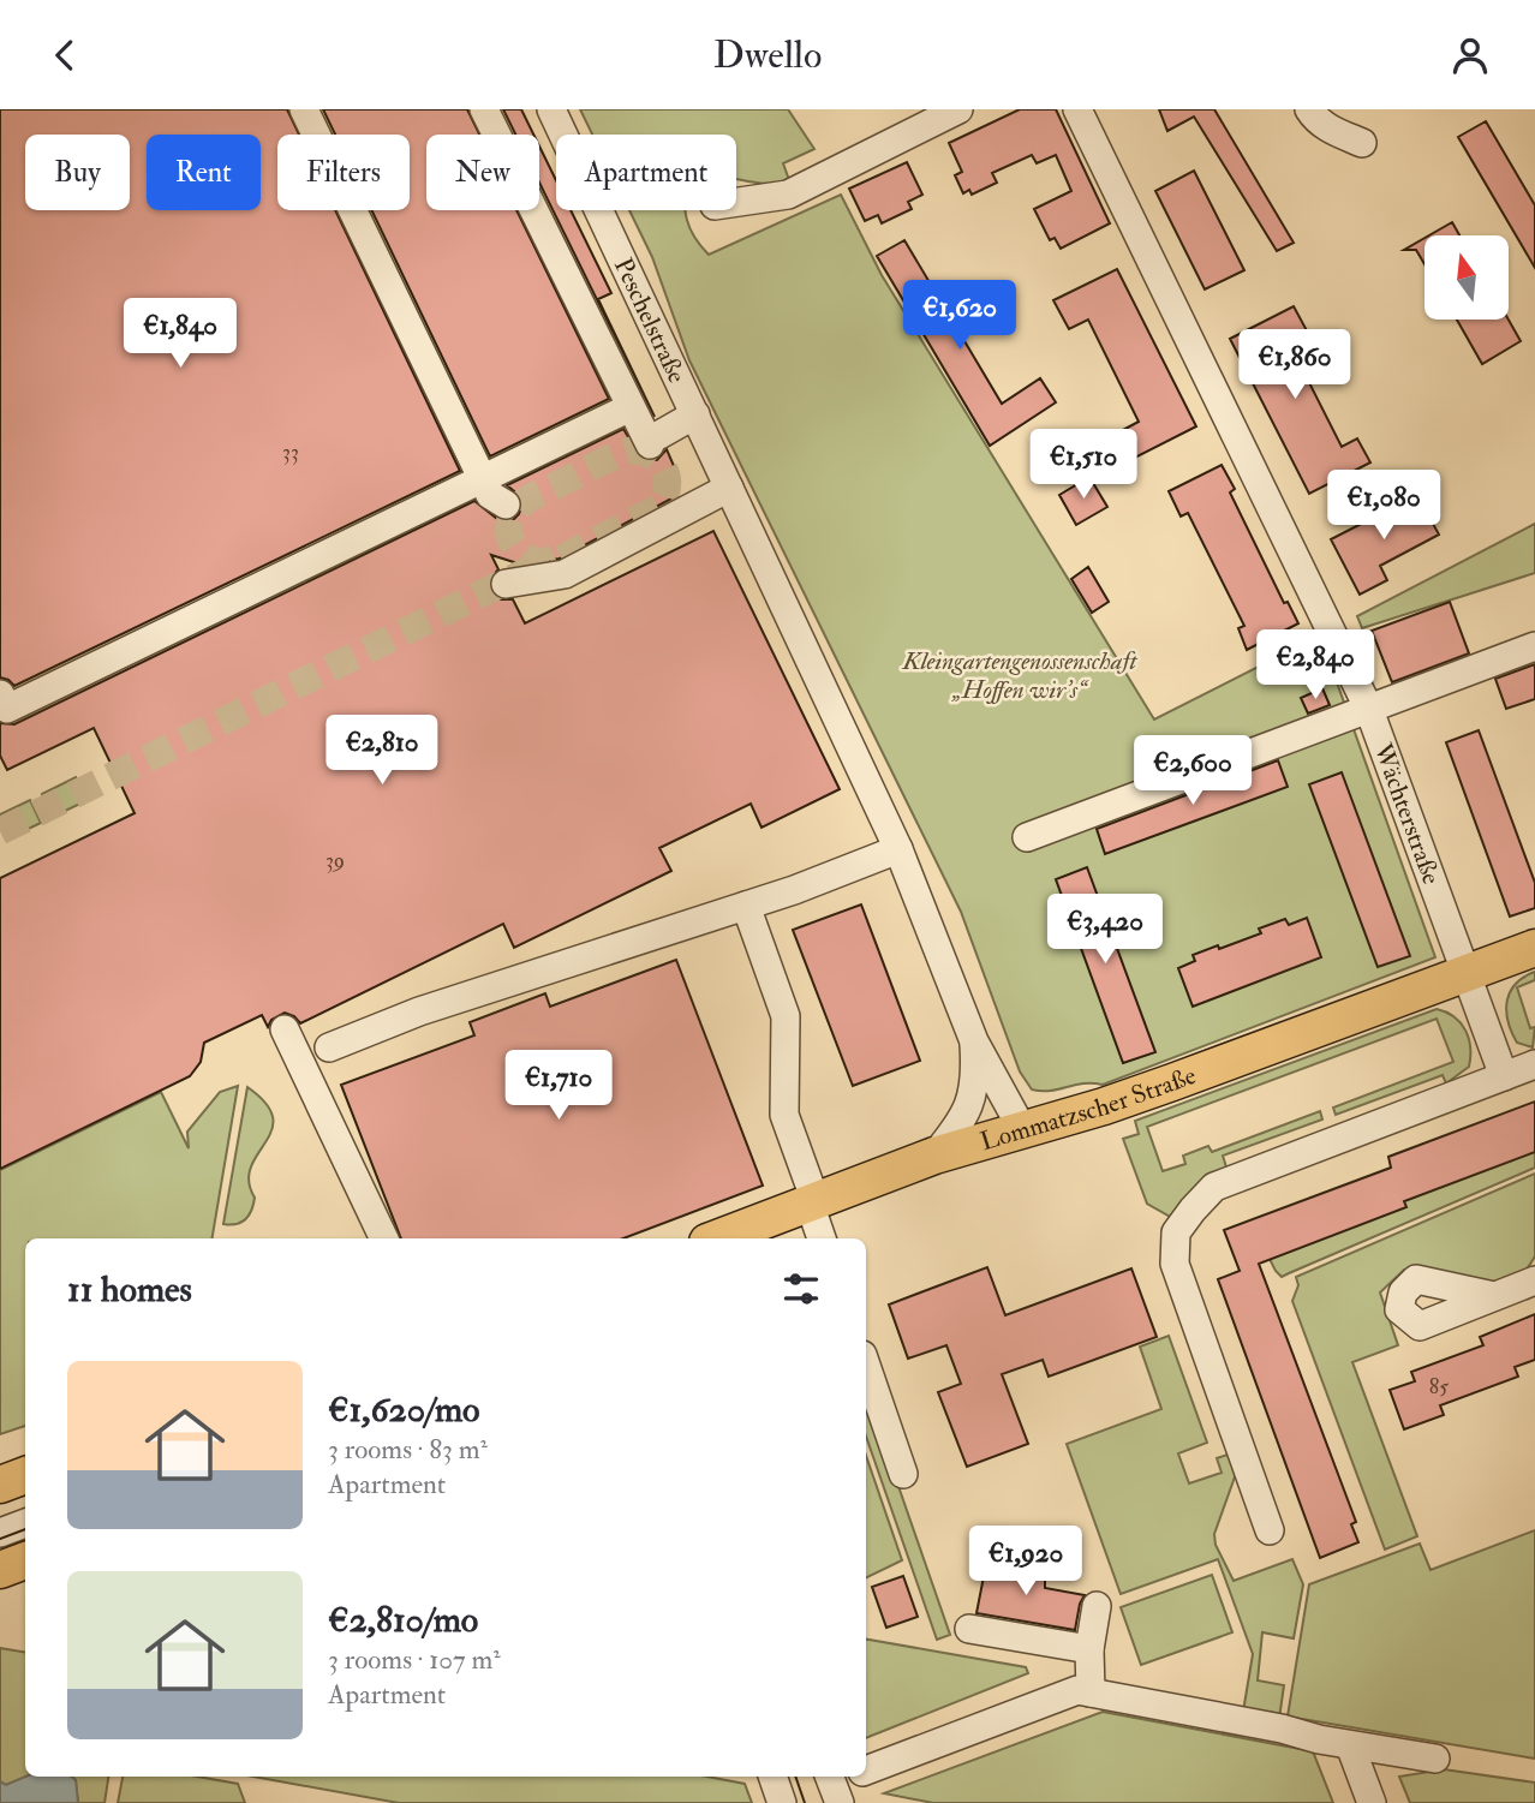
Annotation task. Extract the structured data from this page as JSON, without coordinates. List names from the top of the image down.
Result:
{
  "streets": {
    "main road": ["Lommatzscher Straße"],
    "street": ["Peschelstraße", "Wächterstraße"]
  },
  "crossings": [
    ["Peschelstraße", "Lommatzscher Straße"],
    ["Wächterstraße", "Lommatzscher Straße"]
  ],
  "parks": ["Kleingartengenossenschaft „Hoffen wir's“"],
  "house_numbers": ["33", "39", "85"],
  "north": "top",
  "page": {
    "header": "Dwello",
    "chip": [
      "Buy",
      "Rent",
      "Filters",
      "New",
      "Apartment"
    ],
    "price": [
      "€1,620",
      "€1,840",
      "€1,860",
      "€1,510",
      "€1,080",
      "€2,840",
      "€2,810",
      "€2,600",
      "€3,420",
      "€1,710",
      "€1,920"
    ],
    "heading": "11 homes",
    "list": [
      {
        "name": "€1,620/mo",
        "note": "3 rooms · 83 m² · Apartment"
      },
      {
        "name": "€2,810/mo",
        "note": "3 rooms · 107 m² · Apartment"
      }
    ]
  }
}
